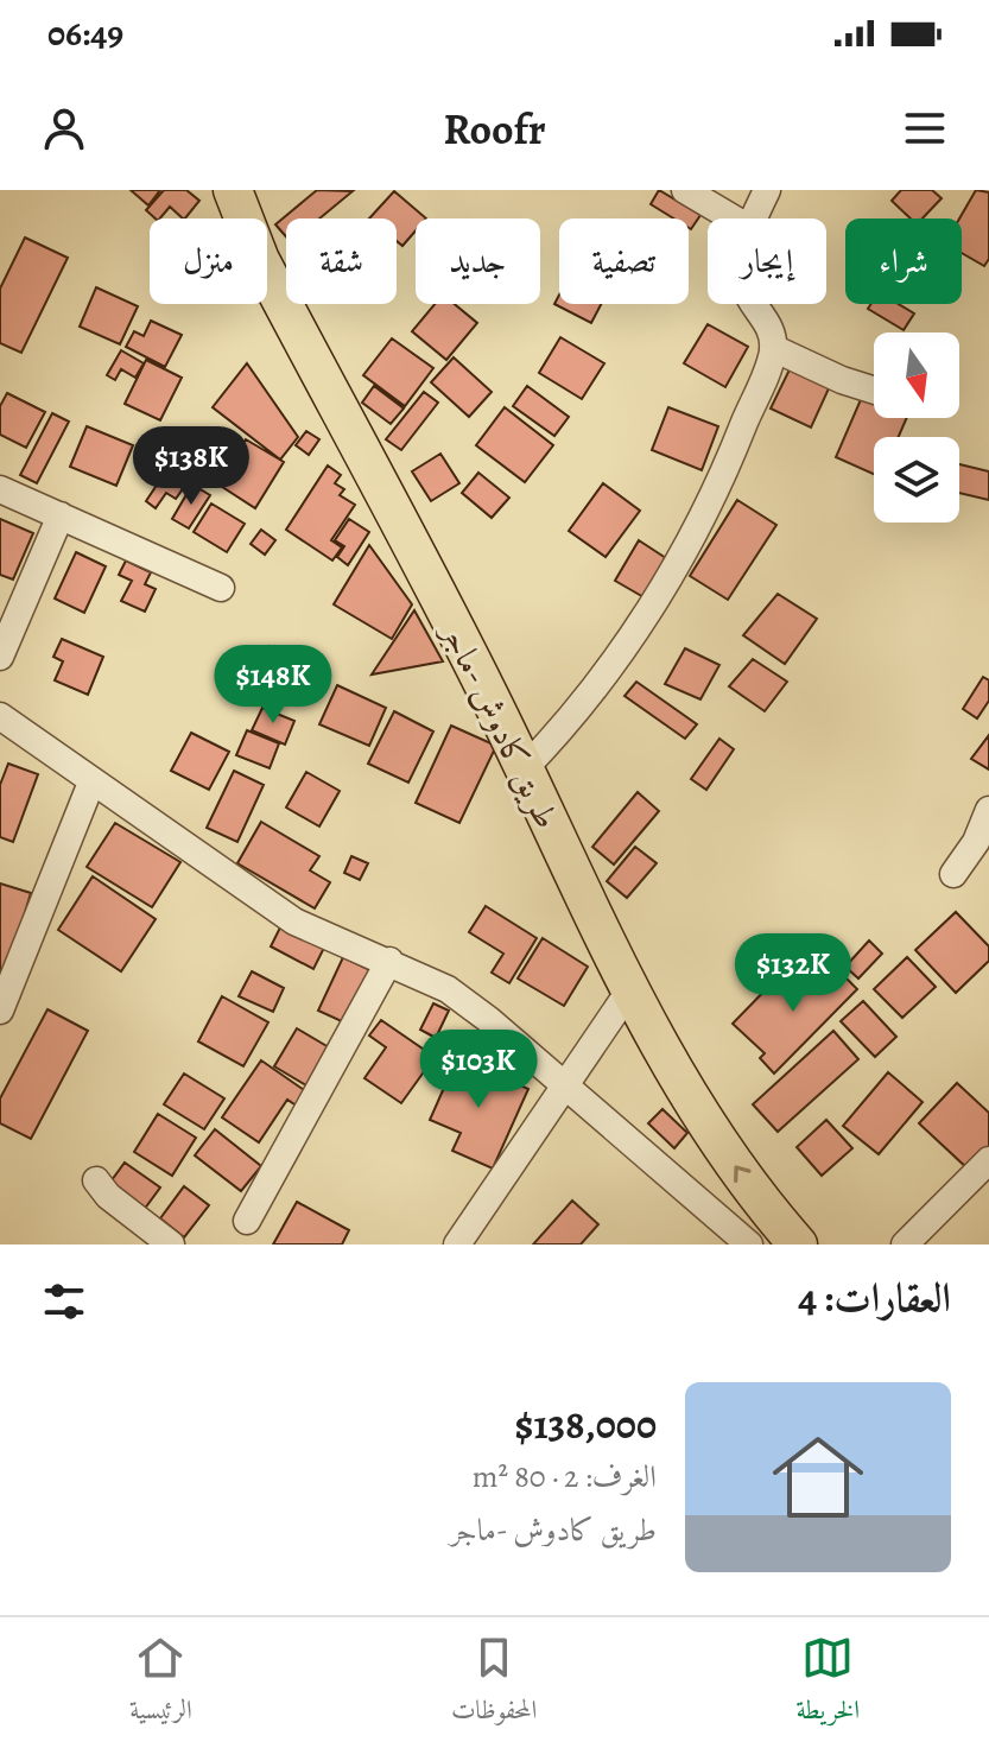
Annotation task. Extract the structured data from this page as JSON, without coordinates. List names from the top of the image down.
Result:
{
  "streets": {
    "highway": ["طريق كادوش -ماجر"]
  },
  "north": "bottom",
  "page": {
    "status": "06:49",
    "header": "Roofr",
    "chip": [
      "شراء",
      "إيجار",
      "تصفية",
      "جديد",
      "شقة",
      "منزل"
    ],
    "price": [
      "$138K",
      "$148K",
      "$132K",
      "$103K"
    ],
    "heading": "العقارات: 4",
    "list": [
      {
        "name": "$138,000",
        "note": "الغرف: 2 · 80 m² · طريق كادوش -ماجر"
      }
    ],
    "tabs": ["الخريطة", "المحفوظات", "الرئيسية"]
  }
}
